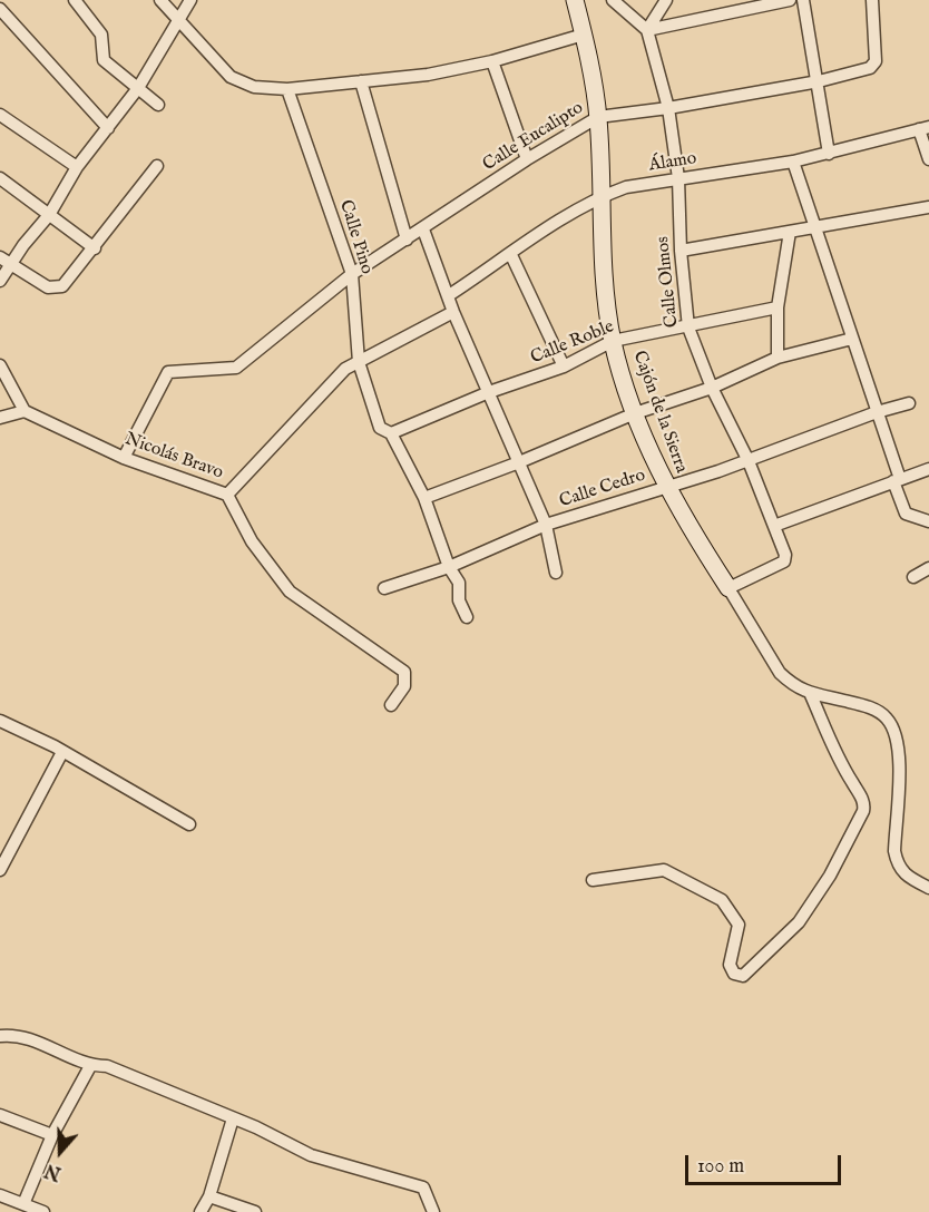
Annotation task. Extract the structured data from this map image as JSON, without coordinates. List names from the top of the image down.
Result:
{
  "streets": {
    "street": [
      "Calle Eucalipto",
      "Álamo",
      "Calle Pino",
      "Calle Olmos",
      "Calle Roble",
      "Cajón de la Sierra",
      "Nicolás Bravo",
      "Calle Cedro"
    ]
  },
  "crossings": [
    ["Calle Eucalipto", "Calle Pino"],
    ["Calle Eucalipto", "Calle Olmos"],
    ["Calle Eucalipto", "Cajón de la Sierra"],
    ["Calle Eucalipto", "Nicolás Bravo"],
    ["Álamo", "Calle Olmos"],
    ["Álamo", "Cajón de la Sierra"],
    ["Calle Pino", "Calle Roble"],
    ["Calle Pino", "Calle Cedro"],
    ["Calle Olmos", "Calle Roble"],
    ["Calle Olmos", "Cajón de la Sierra"],
    ["Calle Olmos", "Calle Cedro"],
    ["Calle Roble", "Cajón de la Sierra"],
    ["Cajón de la Sierra", "Calle Cedro"]
  ],
  "scale_bar": "100 m",
  "north": "bottom"
}
